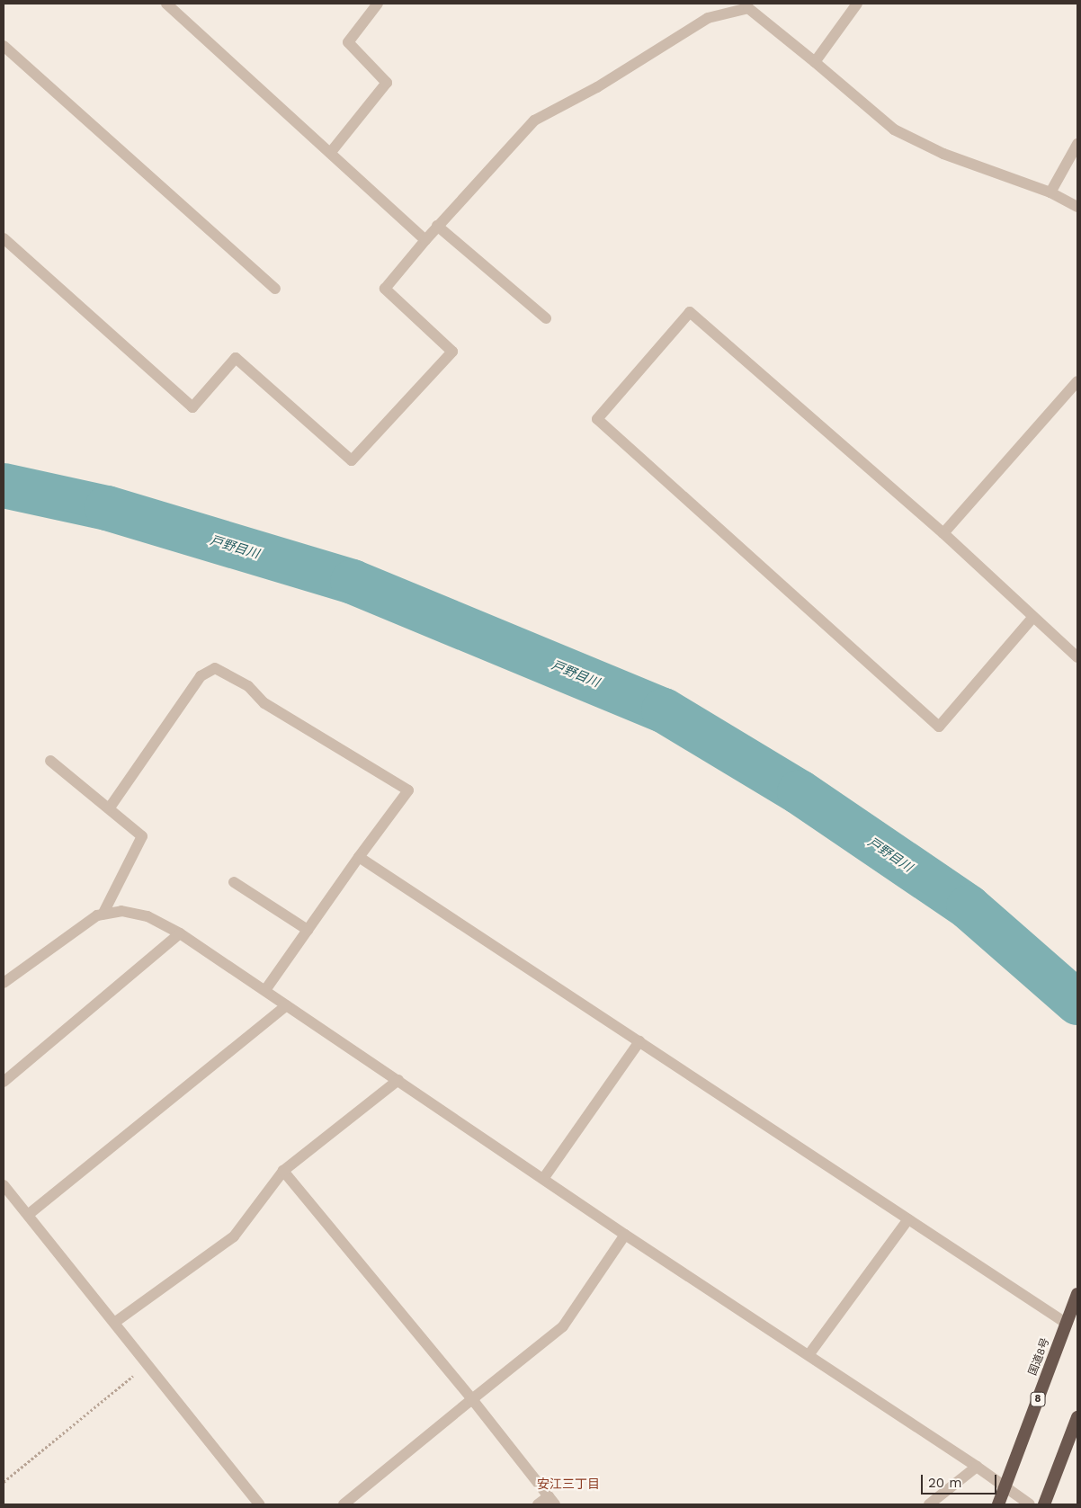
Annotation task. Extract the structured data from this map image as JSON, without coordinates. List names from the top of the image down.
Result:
{
  "streets": {
    "highway": ["国道8号", "8"]
  },
  "districts": ["安江三丁目"],
  "water": ["戸野目川"],
  "scale_bar": "20 m"
}
